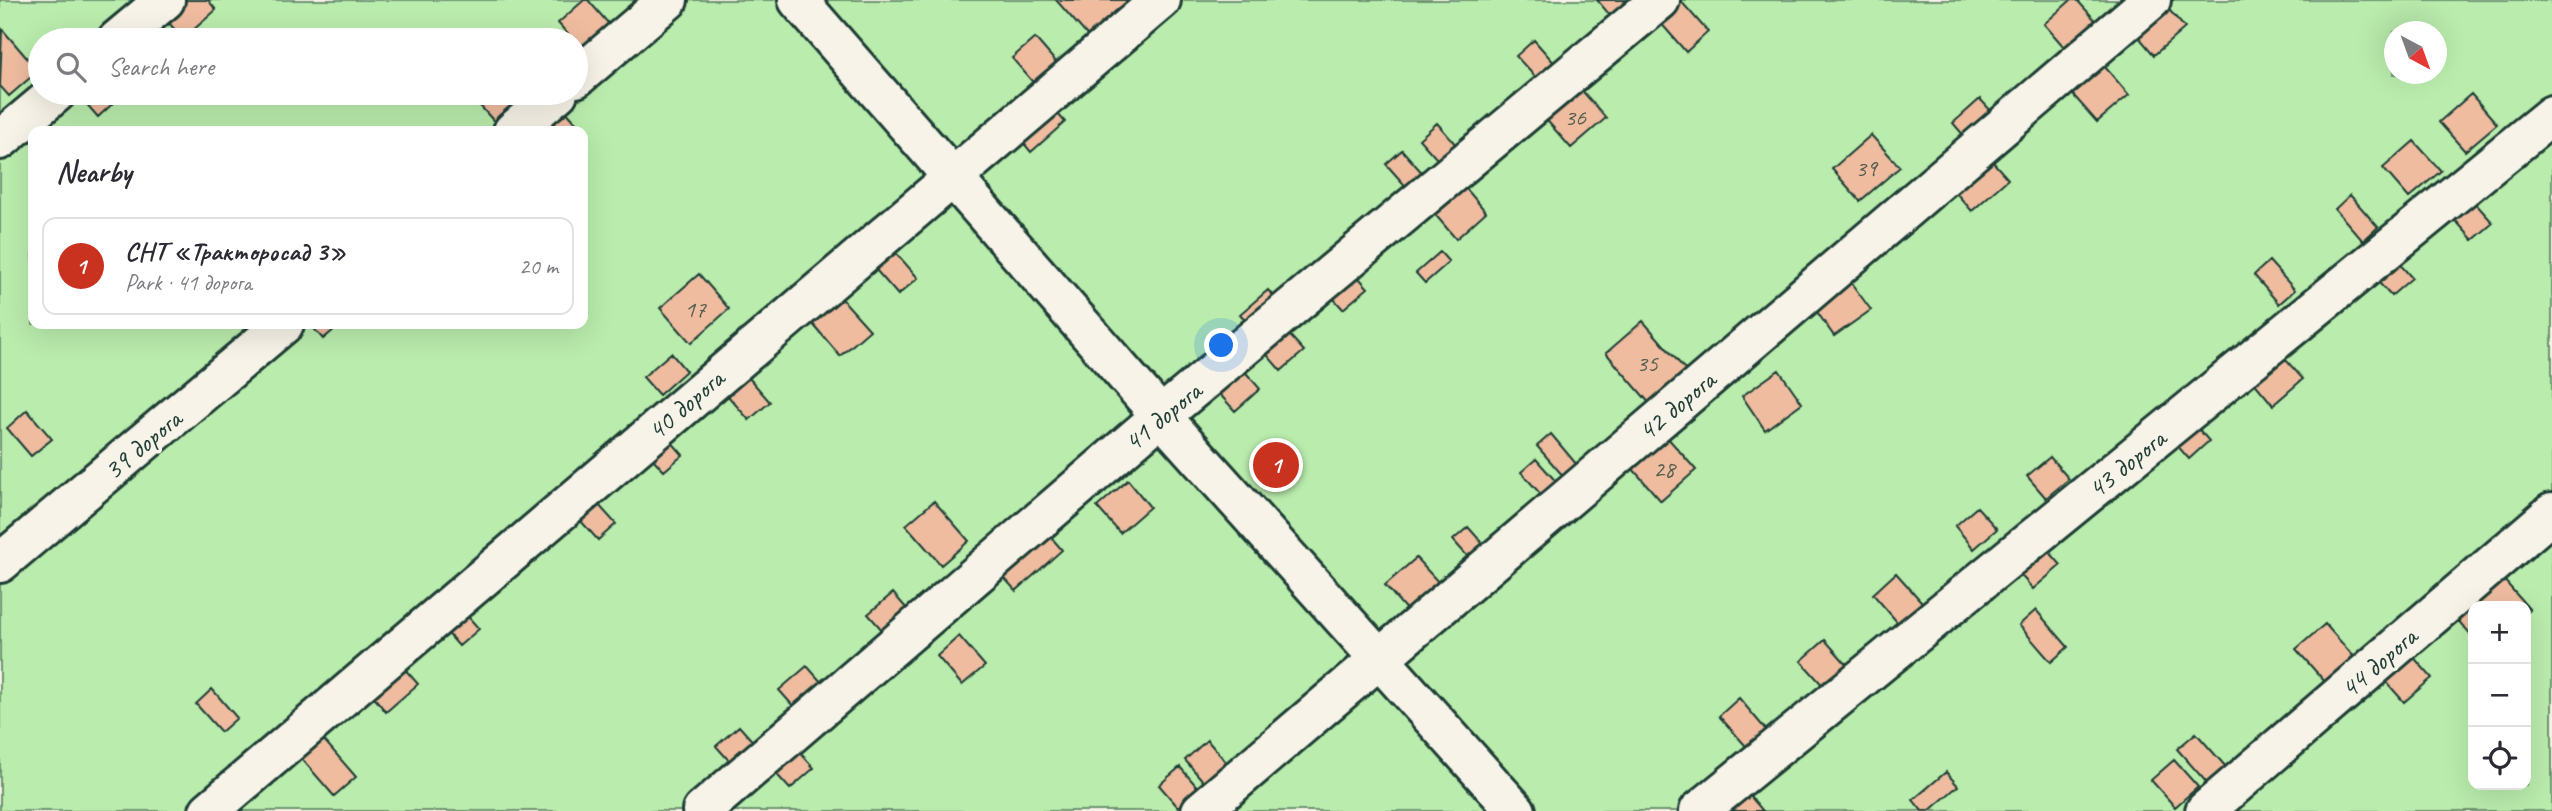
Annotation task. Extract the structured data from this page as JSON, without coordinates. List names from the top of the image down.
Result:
{
  "streets": {
    "street": [
      "40 дорога",
      "42 дорога",
      "41 дорога",
      "39 дорога",
      "43 дорога",
      "44 дорога"
    ]
  },
  "house_numbers": [
    "36",
    "39",
    "17",
    "35",
    "28"
  ],
  "north": "bottom right",
  "page": {
    "search": "Search here",
    "heading": "Nearby",
    "list": [
      {
        "mark": "1",
        "name": "СНТ «Тракторосад 3»",
        "note": "Park · 41 дорога",
        "value": "20 m"
      }
    ],
    "pins": "1",
    "map_buttons": ["+", "−"]
  }
}
